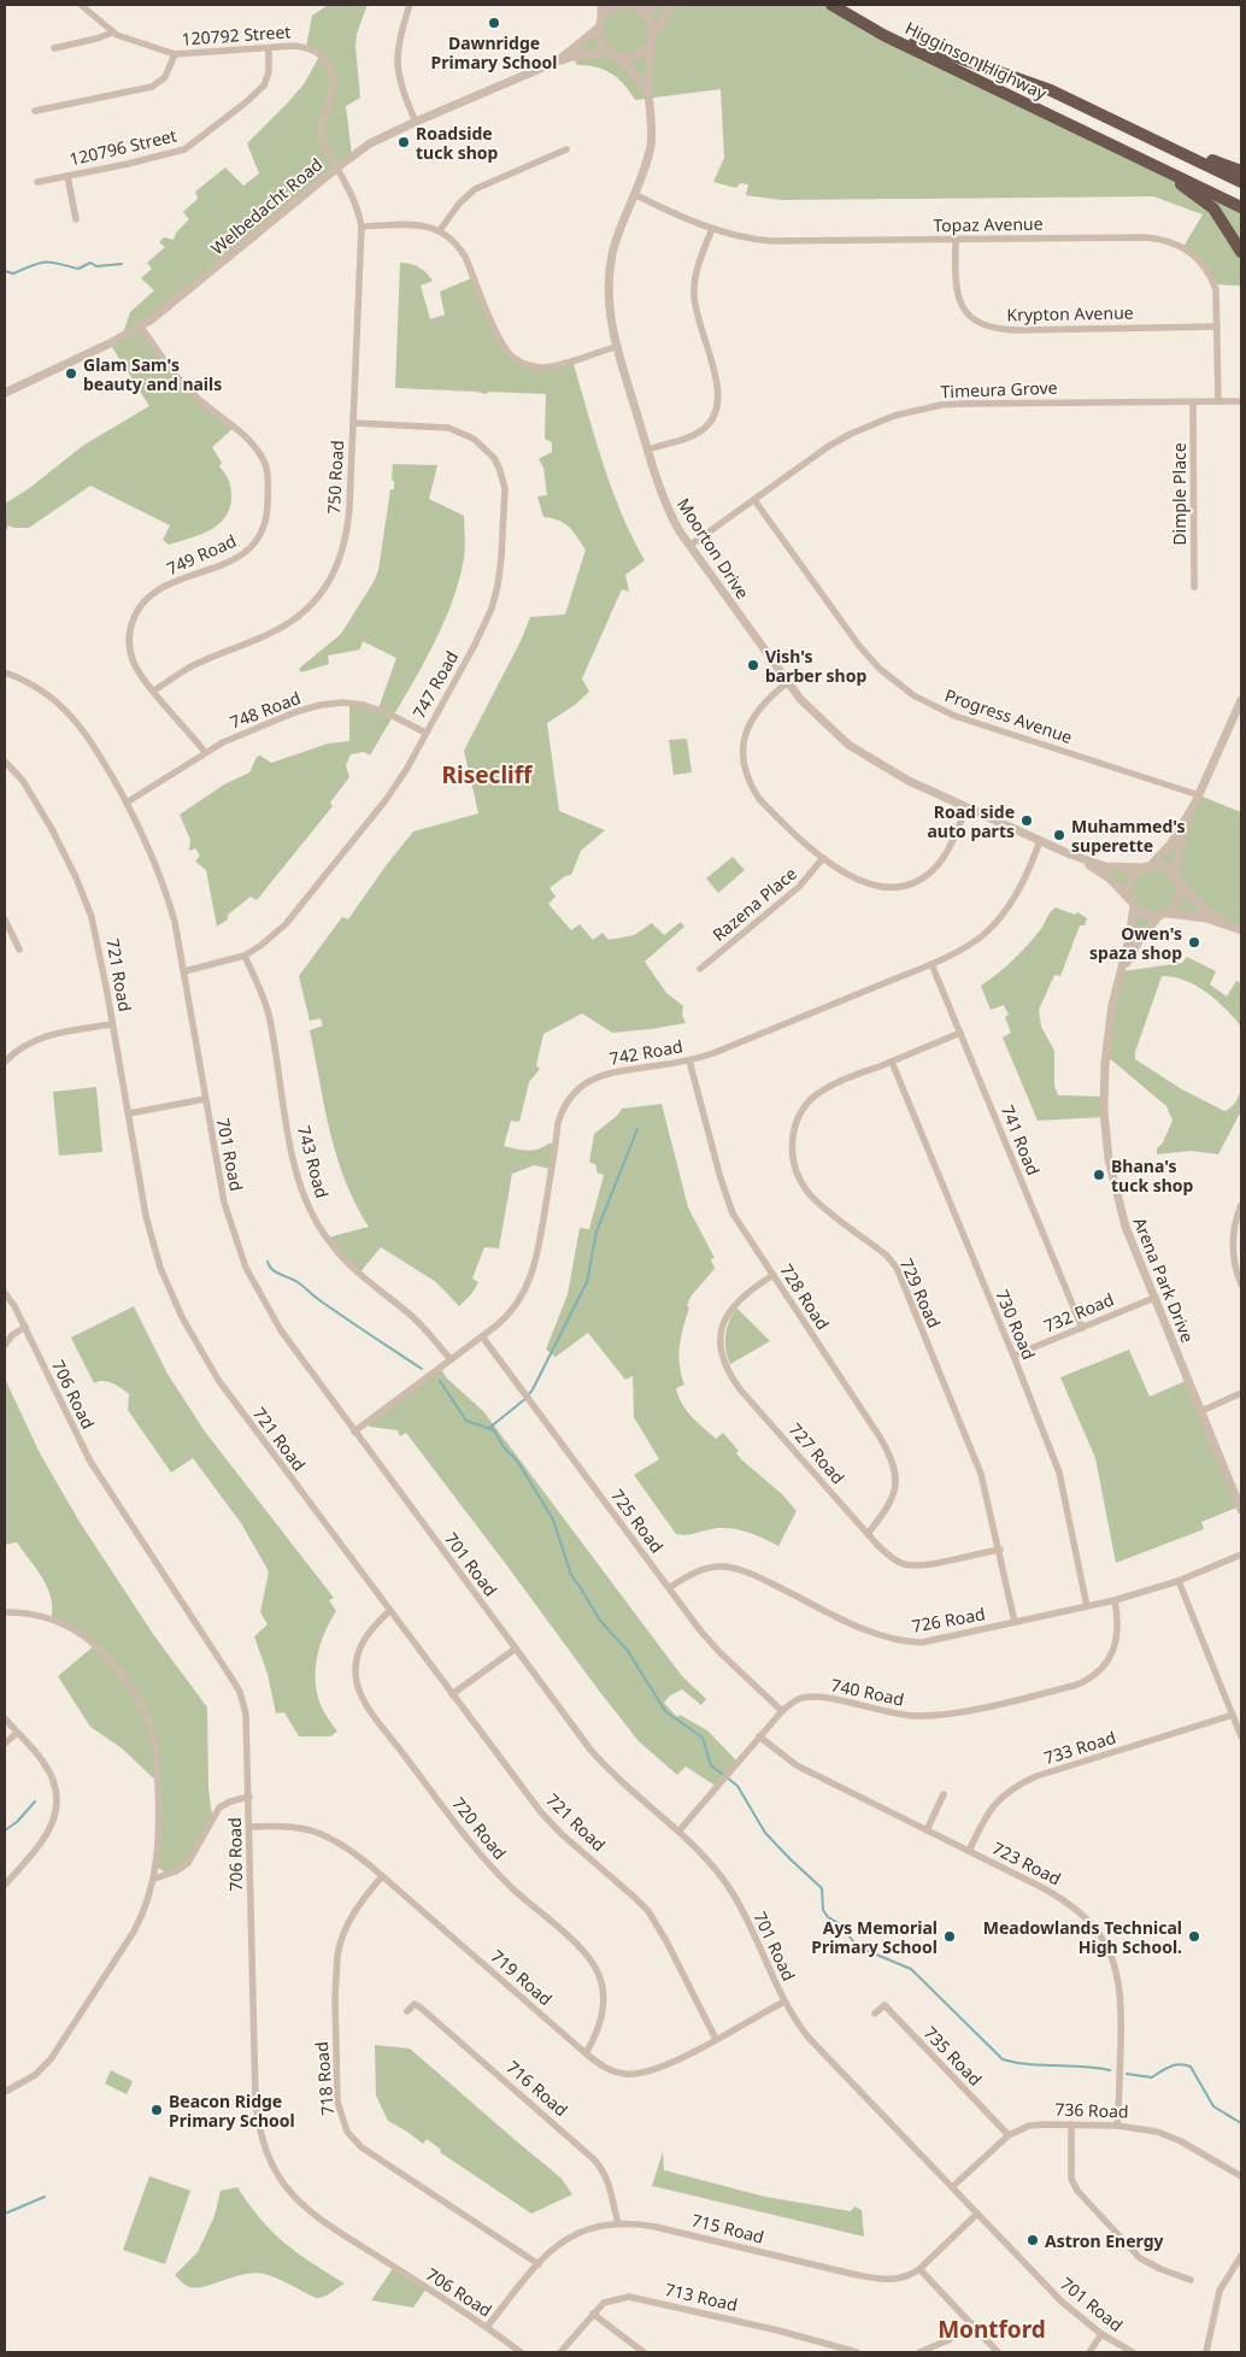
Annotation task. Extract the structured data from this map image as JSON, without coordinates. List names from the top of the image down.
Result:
{
  "streets": {
    "highway": ["Higginson Highway"],
    "street": [
      "120792 Street",
      "120796 Street",
      "Welbedacht Road",
      "Topaz Avenue",
      "Krypton Avenue",
      "Timeura Grove",
      "750 Road",
      "Dimple Place",
      "Moorton Drive",
      "749 Road",
      "747 Road",
      "748 Road",
      "Progress Avenue",
      "Razena Place",
      "721 Road",
      "742 Road",
      "741 Road",
      "701 Road",
      "743 Road",
      "Arena Park Drive",
      "729 Road",
      "728 Road",
      "732 Road",
      "730 Road",
      "706 Road",
      "727 Road",
      "725 Road",
      "726 Road",
      "740 Road",
      "733 Road",
      "720 Road",
      "723 Road",
      "719 Road",
      "735 Road",
      "718 Road",
      "716 Road",
      "736 Road",
      "715 Road",
      "713 Road"
    ]
  },
  "crossings": [
    ["120792 Street", "120796 Street"],
    ["120792 Street", "Welbedacht Road"],
    ["120792 Street", "750 Road"],
    ["Welbedacht Road", "750 Road"],
    ["Welbedacht Road", "Moorton Drive"],
    ["Welbedacht Road", "749 Road"],
    ["Topaz Avenue", "Krypton Avenue"],
    ["Topaz Avenue", "Timeura Grove"],
    ["Topaz Avenue", "Moorton Drive"],
    ["Timeura Grove", "Dimple Place"],
    ["Timeura Grove", "Moorton Drive"],
    ["Timeura Grove", "Progress Avenue"],
    ["750 Road", "749 Road"],
    ["750 Road", "747 Road"],
    ["Moorton Drive", "742 Road"],
    ["Moorton Drive", "Arena Park Drive"],
    ["749 Road", "748 Road"],
    ["747 Road", "748 Road"],
    ["747 Road", "701 Road"],
    ["747 Road", "743 Road"],
    ["748 Road", "701 Road"],
    ["Progress Avenue", "Arena Park Drive"],
    ["721 Road", "720 Road"],
    ["721 Road", "719 Road"],
    ["742 Road", "741 Road"],
    ["742 Road", "701 Road"],
    ["742 Road", "743 Road"],
    ["742 Road", "728 Road"],
    ["742 Road", "725 Road"],
    ["741 Road", "729 Road"],
    ["741 Road", "732 Road"],
    ["701 Road", "740 Road"],
    ["701 Road", "719 Road"],
    ["701 Road", "736 Road"],
    ["701 Road", "715 Road"],
    ["Arena Park Drive", "732 Road"],
    ["729 Road", "730 Road"],
    ["729 Road", "727 Road"],
    ["729 Road", "726 Road"],
    ["728 Road", "727 Road"],
    ["732 Road", "730 Road"],
    ["730 Road", "726 Road"],
    ["706 Road", "719 Road"],
    ["706 Road", "715 Road"],
    ["725 Road", "726 Road"],
    ["725 Road", "740 Road"],
    ["726 Road", "740 Road"],
    ["740 Road", "723 Road"],
    ["733 Road", "723 Road"],
    ["720 Road", "719 Road"],
    ["723 Road", "736 Road"],
    ["719 Road", "718 Road"],
    ["735 Road", "736 Road"],
    ["718 Road", "715 Road"],
    ["716 Road", "715 Road"]
  ],
  "districts": ["Risecliff", "Montford"],
  "places": [
    "Dawnridge Primary School",
    "Roadside tuck shop",
    "Glam Sam's beauty and nails",
    "Vish's barber shop",
    "Road side auto parts",
    "Muhammed's superette",
    "Owen's spaza shop",
    "Bhana's tuck shop",
    "Ays Memorial Primary School",
    "Meadowlands Technical High School.",
    "Beacon Ridge Primary School",
    "Astron Energy"
  ]
}
